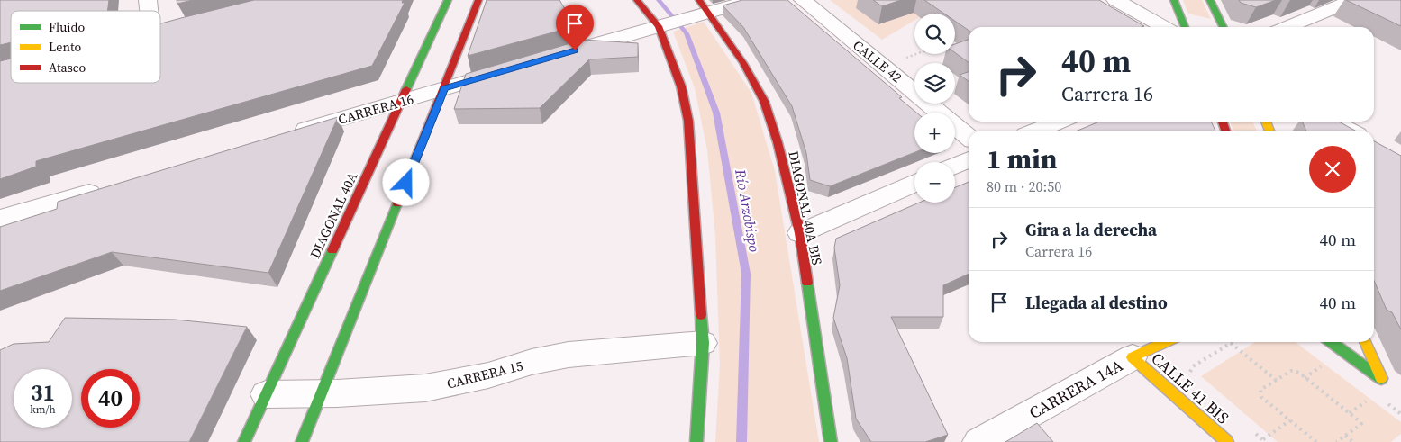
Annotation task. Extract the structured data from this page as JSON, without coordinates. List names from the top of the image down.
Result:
{
  "streets": {
    "street": [
      "CALLE 42",
      "CARRERA 16",
      "DIAGONAL 40A BIS",
      "DIAGONAL 40A",
      "CARRERA 15",
      "CALLE 41 BIS",
      "CARRERA 14A"
    ]
  },
  "crossings": [
    ["CARRERA 16", "DIAGONAL 40A"],
    ["DIAGONAL 40A", "CARRERA 15"],
    ["CALLE 41 BIS", "CARRERA 14A"]
  ],
  "water": ["Río Arzobispo"],
  "legend": ["Fluido", "Lento", "Atasco"],
  "page": {
    "map_buttons": ["+", "−"],
    "turn": ["40 m", "Carrera 16"],
    "heading": ["1 min", "80 m · 20:50"],
    "list": [
      {
        "name": "Gira a la derecha",
        "note": "Carrera 16",
        "value": "40 m"
      },
      {
        "name": "Llegada al destino",
        "value": "40 m"
      }
    ],
    "speed": "31 km/h",
    "limit": "40"
  }
}
